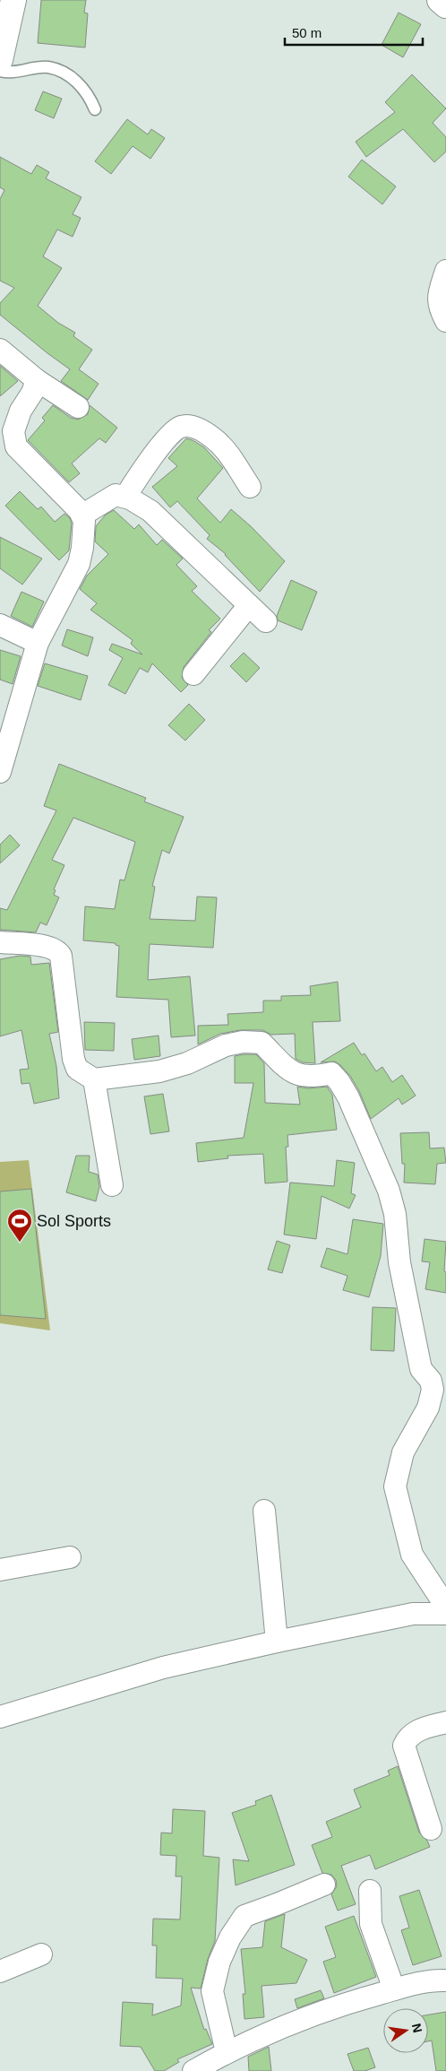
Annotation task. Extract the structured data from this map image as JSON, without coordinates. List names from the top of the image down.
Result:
{
  "places": {
    "sports": ["Sol Sports"]
  },
  "scale_bar": "50 m",
  "north": "right"
}
